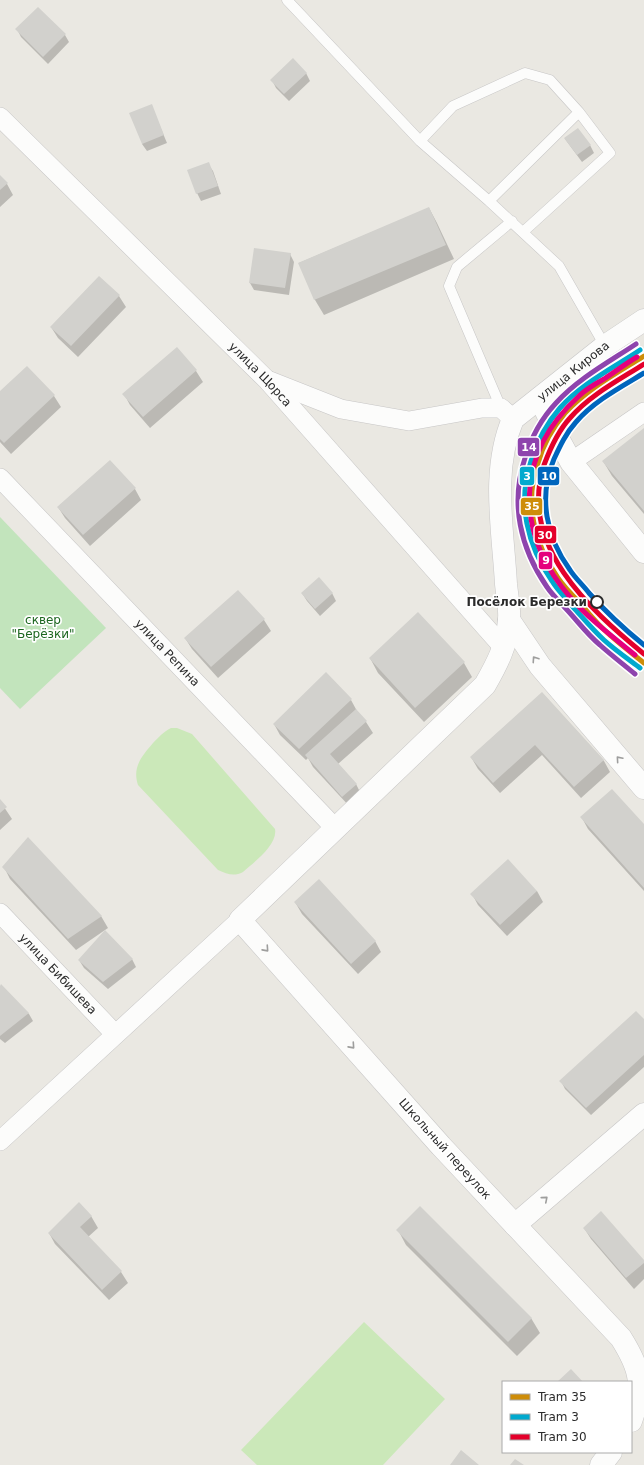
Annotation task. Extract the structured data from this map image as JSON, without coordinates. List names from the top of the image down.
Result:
{
  "streets": {
    "street": [
      "улица Кирова",
      "улица Щорса",
      "улица Репина",
      "улица Бибишева",
      "Школьный переулок"
    ]
  },
  "one_way": ["Школьный переулок"],
  "parks": ["сквер \"Берёзки\""],
  "places": ["Посёлок Березки"],
  "lines": [
    "transit line 14",
    "tram line 3",
    "tram line 35",
    "transit line 9",
    "tram line 30",
    "transit line 10"
  ],
  "legend": ["Tram 35", "Tram 3", "Tram 30"]
}
